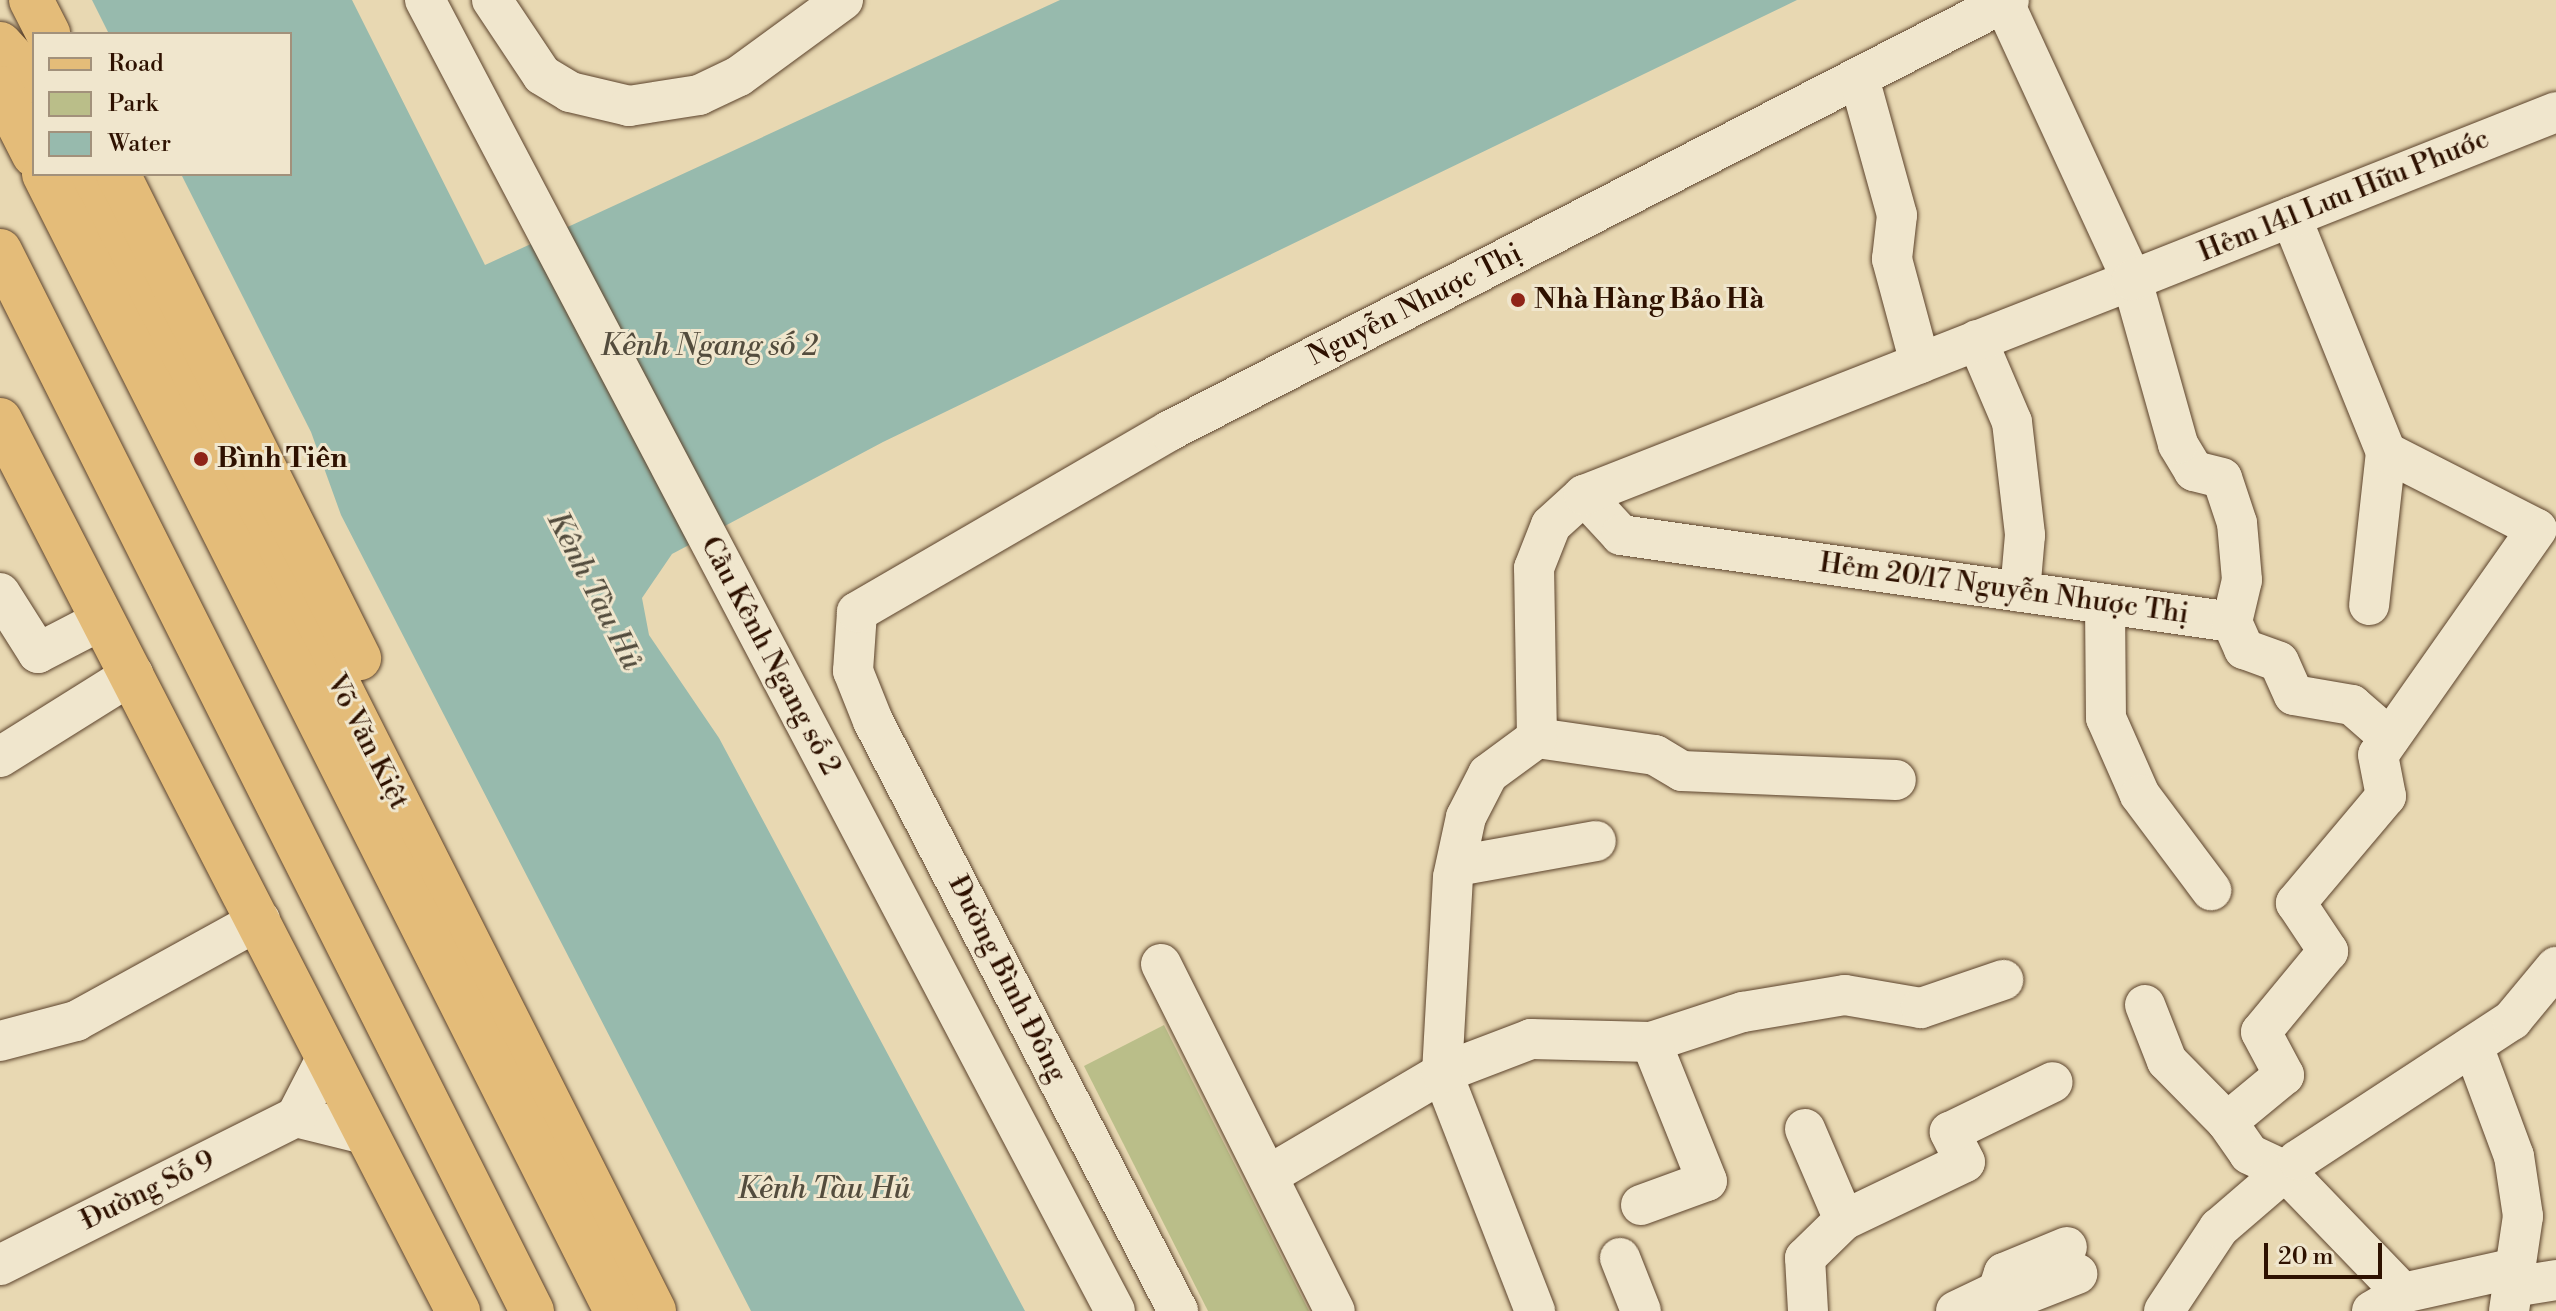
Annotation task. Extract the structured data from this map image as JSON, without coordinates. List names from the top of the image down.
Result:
{
  "streets": {
    "main road": ["Võ Văn Kiệt"],
    "street": [
      "Hẻm 141 Lưu Hữu Phước",
      "Nguyễn Nhược Thị",
      "Hẻm 20/17 Nguyễn Nhược Thị",
      "Cầu Kênh Ngang số 2",
      "Đường Bình Đông",
      "Đường Số 9"
    ]
  },
  "crossings": [
    ["Hẻm 141 Lưu Hữu Phước", "Hẻm 20/17 Nguyễn Nhược Thị"],
    ["Nguyễn Nhược Thị", "Đường Bình Đông"]
  ],
  "water": ["Kênh Ngang số 2", "Kênh Tàu Hủ"],
  "places": ["Nhà Hàng Bảo Hà", "Bình Tiên"],
  "legend": ["Road", "Park", "Water"],
  "scale_bar": "20 m"
}
